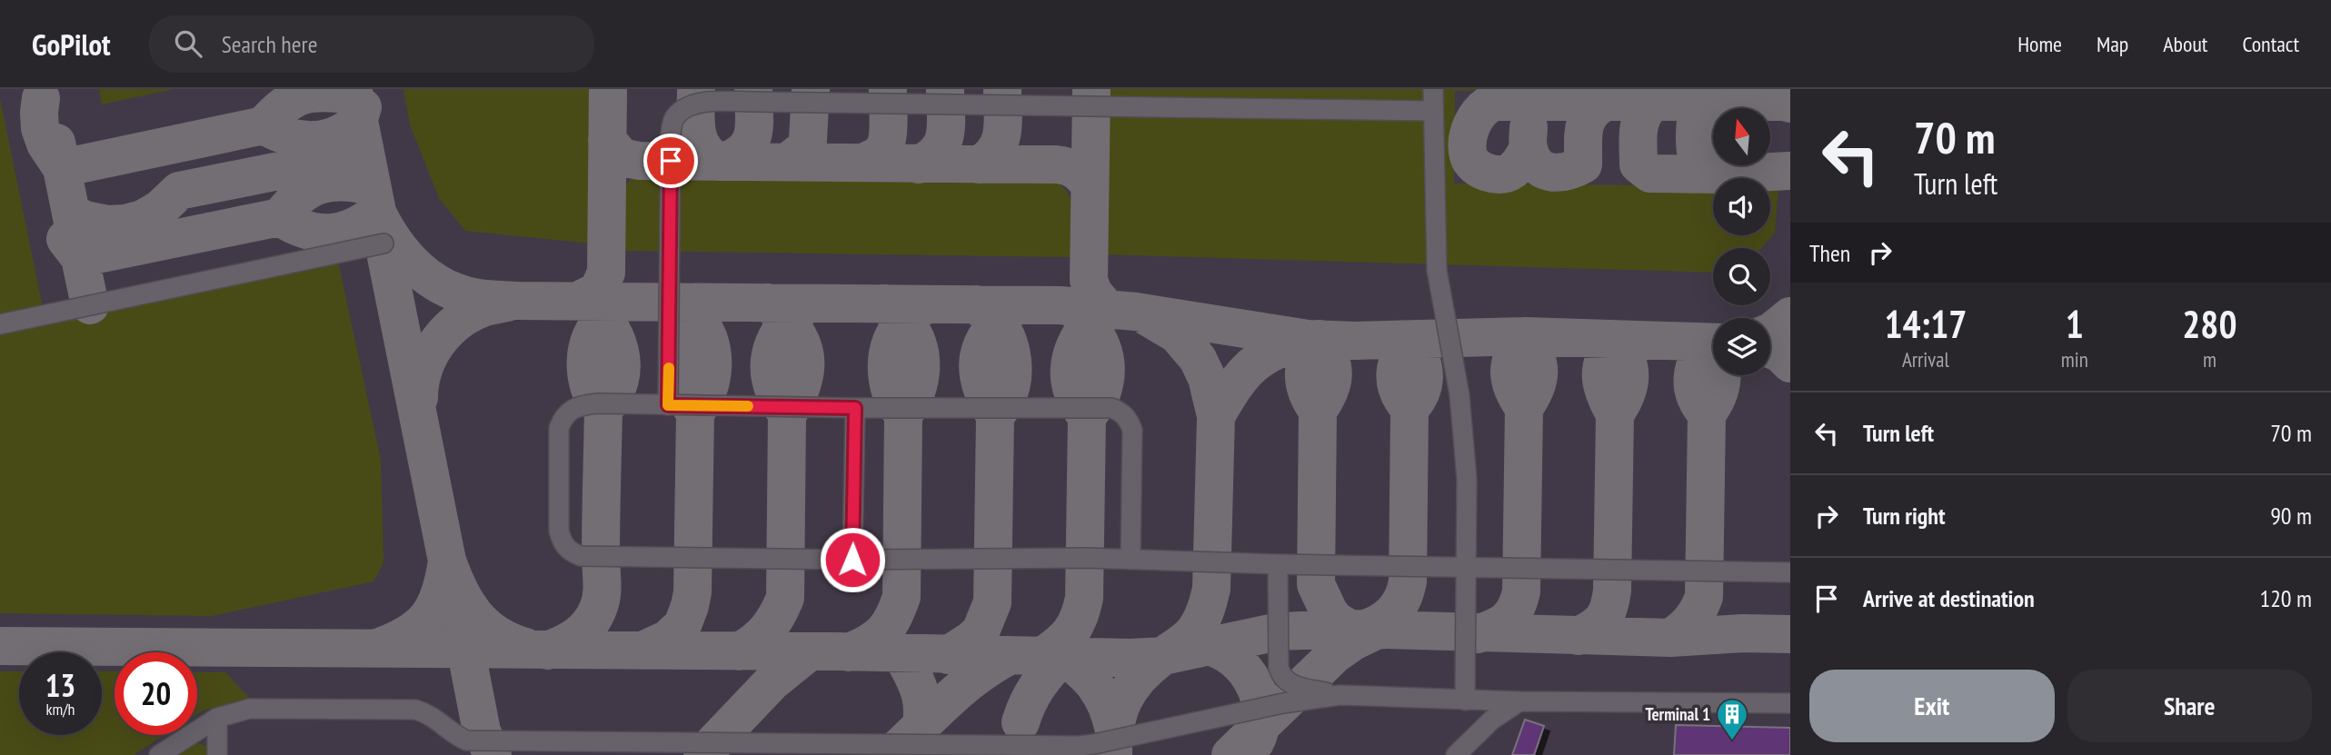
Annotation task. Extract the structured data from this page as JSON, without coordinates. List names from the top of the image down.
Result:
{
  "places": {
    "building": ["Terminal 1"]
  },
  "north": "top",
  "page": {
    "header": "GoPilot",
    "search": "Search here",
    "nav": [
      "Home",
      "Map",
      "About",
      "Contact"
    ],
    "turn": ["70 m", "Turn left"],
    "then": "Then",
    "eta": [
      "14:17",
      "Arrival",
      "1",
      "min",
      "280",
      "m"
    ],
    "list": [
      {
        "name": "Turn left",
        "value": "70 m"
      },
      {
        "name": "Turn right",
        "value": "90 m"
      },
      {
        "name": "Arrive at destination",
        "value": "120 m"
      }
    ],
    "speed": "13 km/h",
    "limit": "20",
    "buttons": ["Exit", "Share"]
  }
}
